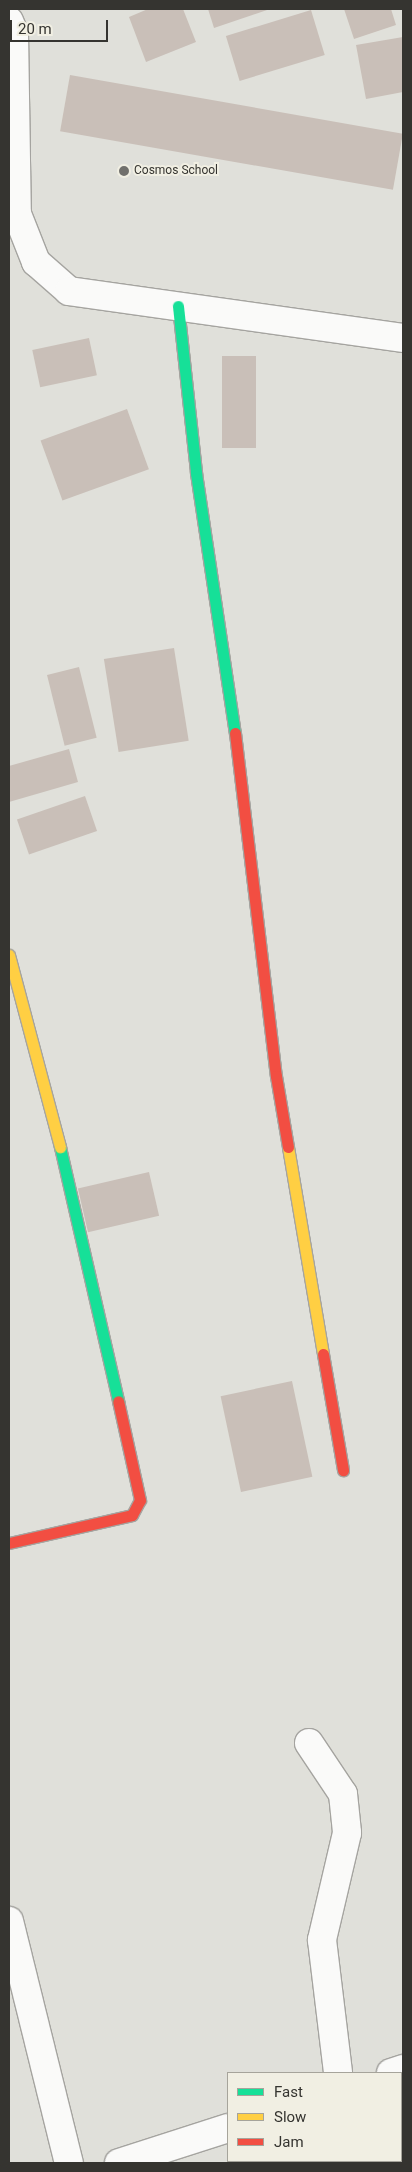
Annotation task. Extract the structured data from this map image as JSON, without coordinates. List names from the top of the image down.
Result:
{
  "places": ["Cosmos School"],
  "legend": ["Fast", "Slow", "Jam"],
  "scale_bar": "20 m"
}
